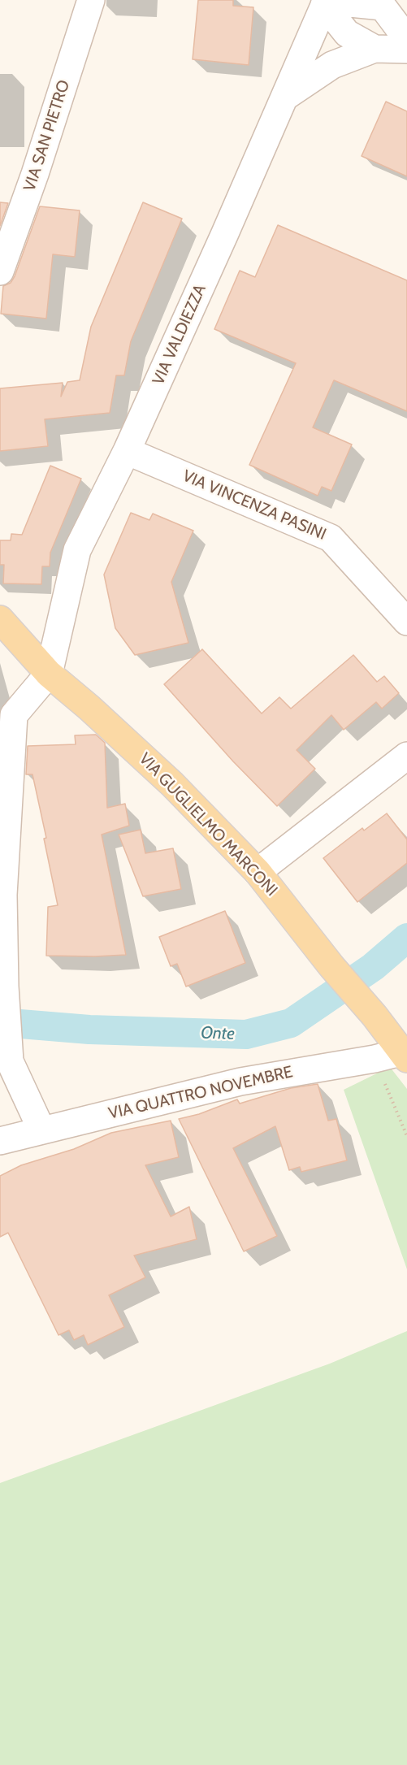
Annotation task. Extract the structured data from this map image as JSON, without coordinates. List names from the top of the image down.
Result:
{
  "streets": {
    "main road": ["VIA GUGLIELMO MARCONI"],
    "street": [
      "VIA SAN PIETRO",
      "VIA VALDIEZZA",
      "VIA VINCENZA PASINI",
      "VIA QUATTRO NOVEMBRE"
    ]
  },
  "crossings": [
    ["VIA VALDIEZZA", "VIA VINCENZA PASINI"],
    ["VIA VALDIEZZA", "VIA GUGLIELMO MARCONI"],
    ["VIA GUGLIELMO MARCONI", "VIA QUATTRO NOVEMBRE"]
  ],
  "water": ["Onte"]
}
